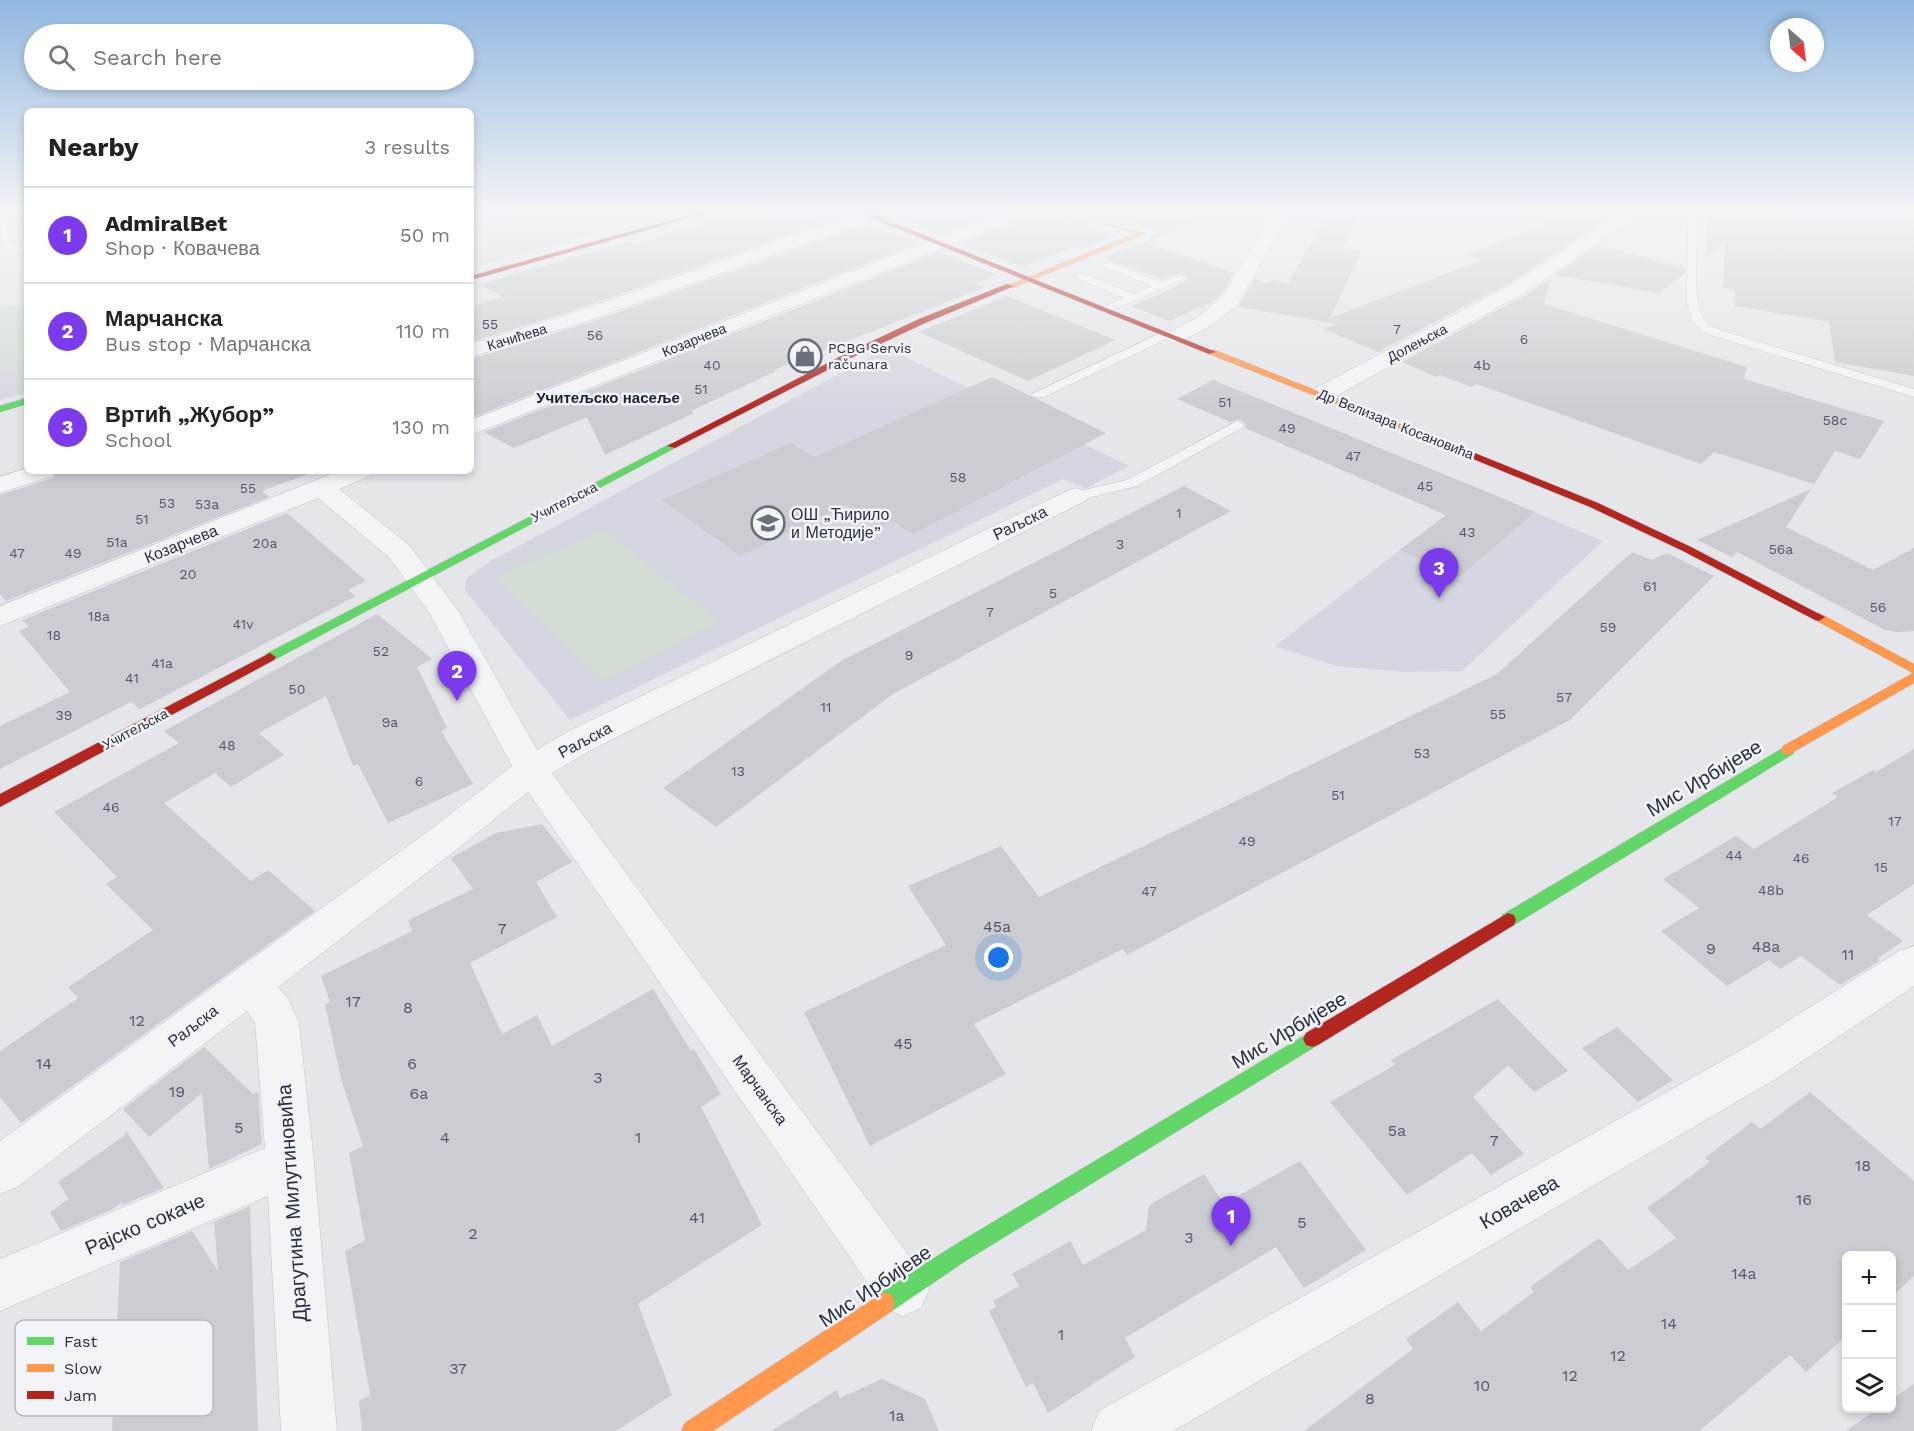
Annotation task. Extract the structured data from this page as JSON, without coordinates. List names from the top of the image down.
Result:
{
  "streets": {
    "street": [
      "Качићева",
      "Козарчева",
      "Долењска",
      "Др Велизара Косановића",
      "Учитељска",
      "Раљска",
      "Мис Ирбијеве",
      "Марчанска",
      "Ковачева",
      "Драгутина Милутиновића",
      "Рајско сокаче"
    ]
  },
  "crossings": [
    ["Козарчева", "Марчанска"],
    ["Долењска", "Др Велизара Косановића"],
    ["Учитељска", "Марчанска"],
    ["Раљска", "Марчанска"],
    ["Раљска", "Драгутина Милутиновића"],
    ["Мис Ирбијеве", "Марчанска"],
    ["Драгутина Милутиновића", "Рајско сокаче"]
  ],
  "districts": ["Учитељско насеље"],
  "places": {
    "shop": ["PCBG Servis računara"],
    "school or university": ["ОШ „Ћирило и Методије”"]
  },
  "house_numbers": [
    "55",
    "7",
    "56",
    "6",
    "40",
    "4b",
    "51",
    "51",
    "58c",
    "49",
    "47",
    "58",
    "45",
    "55",
    "53",
    "53a",
    "1",
    "51",
    "43",
    "51a",
    "20a",
    "3",
    "56a",
    "47",
    "49",
    "20",
    "61",
    "5",
    "56",
    "7",
    "18a",
    "41v",
    "59",
    "18",
    "52",
    "9",
    "41a",
    "41",
    "50",
    "57",
    "11",
    "55",
    "39",
    "9a",
    "48",
    "53",
    "13",
    "6",
    "51",
    "46",
    "17",
    "49",
    "44",
    "46",
    "15",
    "48b",
    "47",
    "45a",
    "7",
    "48a",
    "9",
    "11",
    "17",
    "8",
    "12",
    "45",
    "14",
    "6",
    "3",
    "19",
    "6a",
    "5",
    "5a",
    "4",
    "1",
    "7",
    "18",
    "16",
    "41",
    "5",
    "2",
    "3",
    "14a",
    "14",
    "1",
    "12",
    "37",
    "12",
    "10",
    "8",
    "1a"
  ],
  "legend": ["Fast", "Slow", "Jam"],
  "north": "bottom right",
  "page": {
    "search": "Search here",
    "heading": ["Nearby", "3 results"],
    "list": [
      {
        "mark": "1",
        "name": "AdmiralBet",
        "note": "Shop · Ковачева",
        "value": "50 m"
      },
      {
        "mark": "2",
        "name": "Марчанска",
        "note": "Bus stop · Марчанска",
        "value": "110 m"
      },
      {
        "mark": "3",
        "name": "Вртић „Жубор”",
        "note": "School",
        "value": "130 m"
      }
    ],
    "pins": ["3", "2", "1"],
    "map_buttons": ["+", "−"]
  }
}
